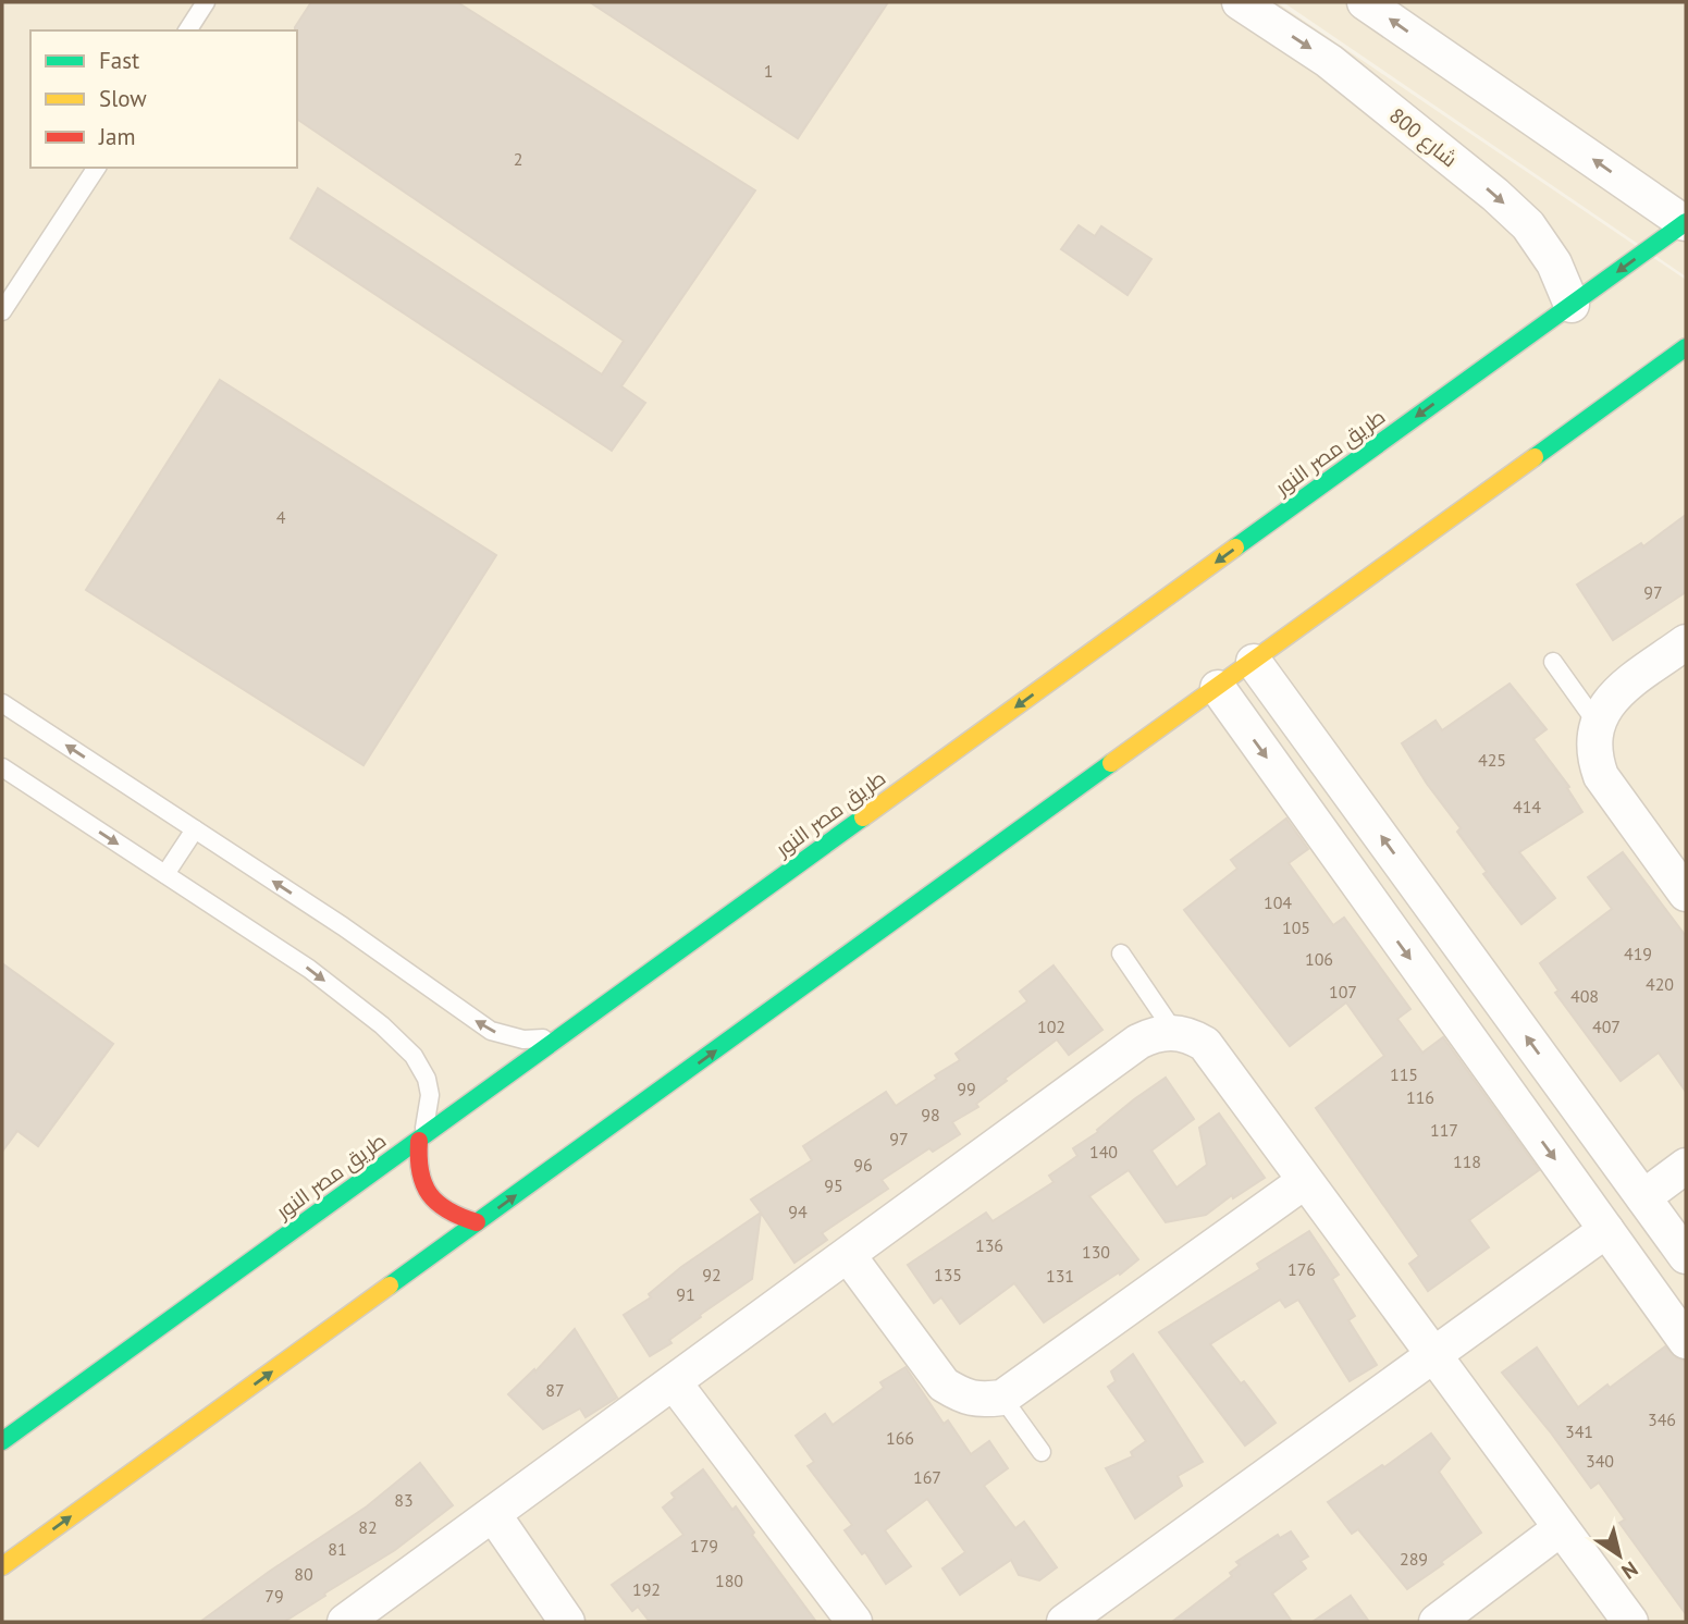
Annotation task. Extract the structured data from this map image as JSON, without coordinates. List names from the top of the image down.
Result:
{
  "streets": {
    "street": ["شارع 800", "طريق مصر النور"]
  },
  "crossings": [
    ["شارع 800", "طريق مصر النور"]
  ],
  "house_numbers": [
    "1",
    "2",
    "4",
    "97",
    "425",
    "414",
    "104",
    "105",
    "419",
    "106",
    "420",
    "107",
    "408",
    "102",
    "407",
    "115",
    "99",
    "116",
    "98",
    "117",
    "97",
    "140",
    "118",
    "96",
    "95",
    "94",
    "136",
    "130",
    "176",
    "92",
    "135",
    "131",
    "91",
    "87",
    "346",
    "341",
    "166",
    "340",
    "167",
    "83",
    "82",
    "179",
    "81",
    "289",
    "80",
    "180",
    "192",
    "79"
  ],
  "legend": ["Fast", "Slow", "Jam"],
  "north": "bottom right"
}
